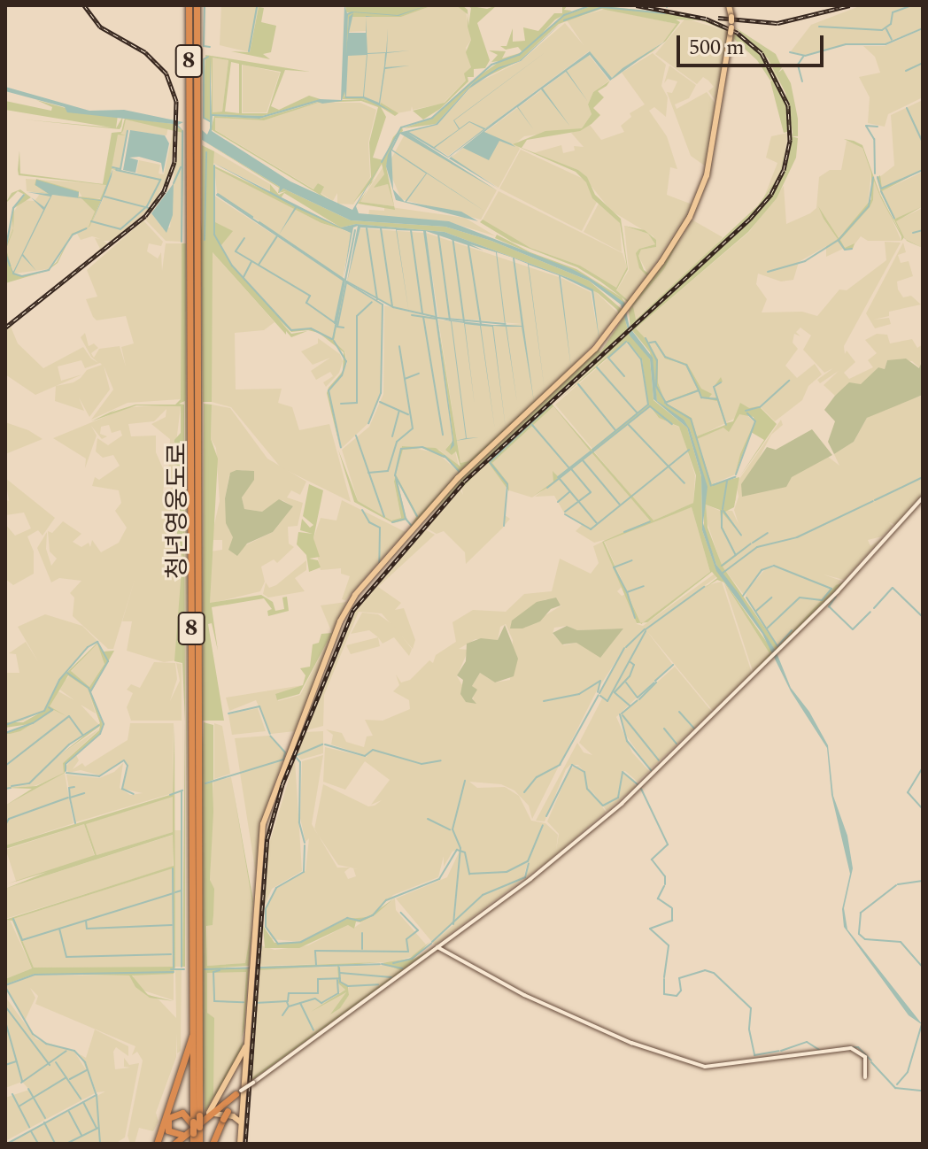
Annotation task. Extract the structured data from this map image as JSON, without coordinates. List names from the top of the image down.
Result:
{
  "streets": {
    "highway": ["8", "청년영웅도로"]
  },
  "scale_bar": "500 m"
}
